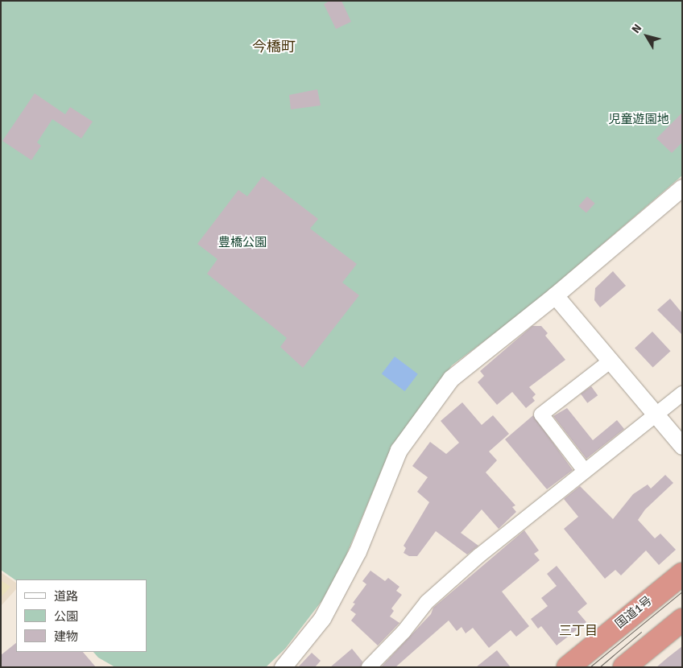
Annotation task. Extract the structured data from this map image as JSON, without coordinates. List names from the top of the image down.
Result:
{
  "streets": {
    "highway": ["国道1号"]
  },
  "districts": ["今橋町", "三丁目"],
  "parks": ["児童遊園地", "豊橋公園"],
  "legend": ["道路", "公園", "建物"],
  "north": "top left"
}
